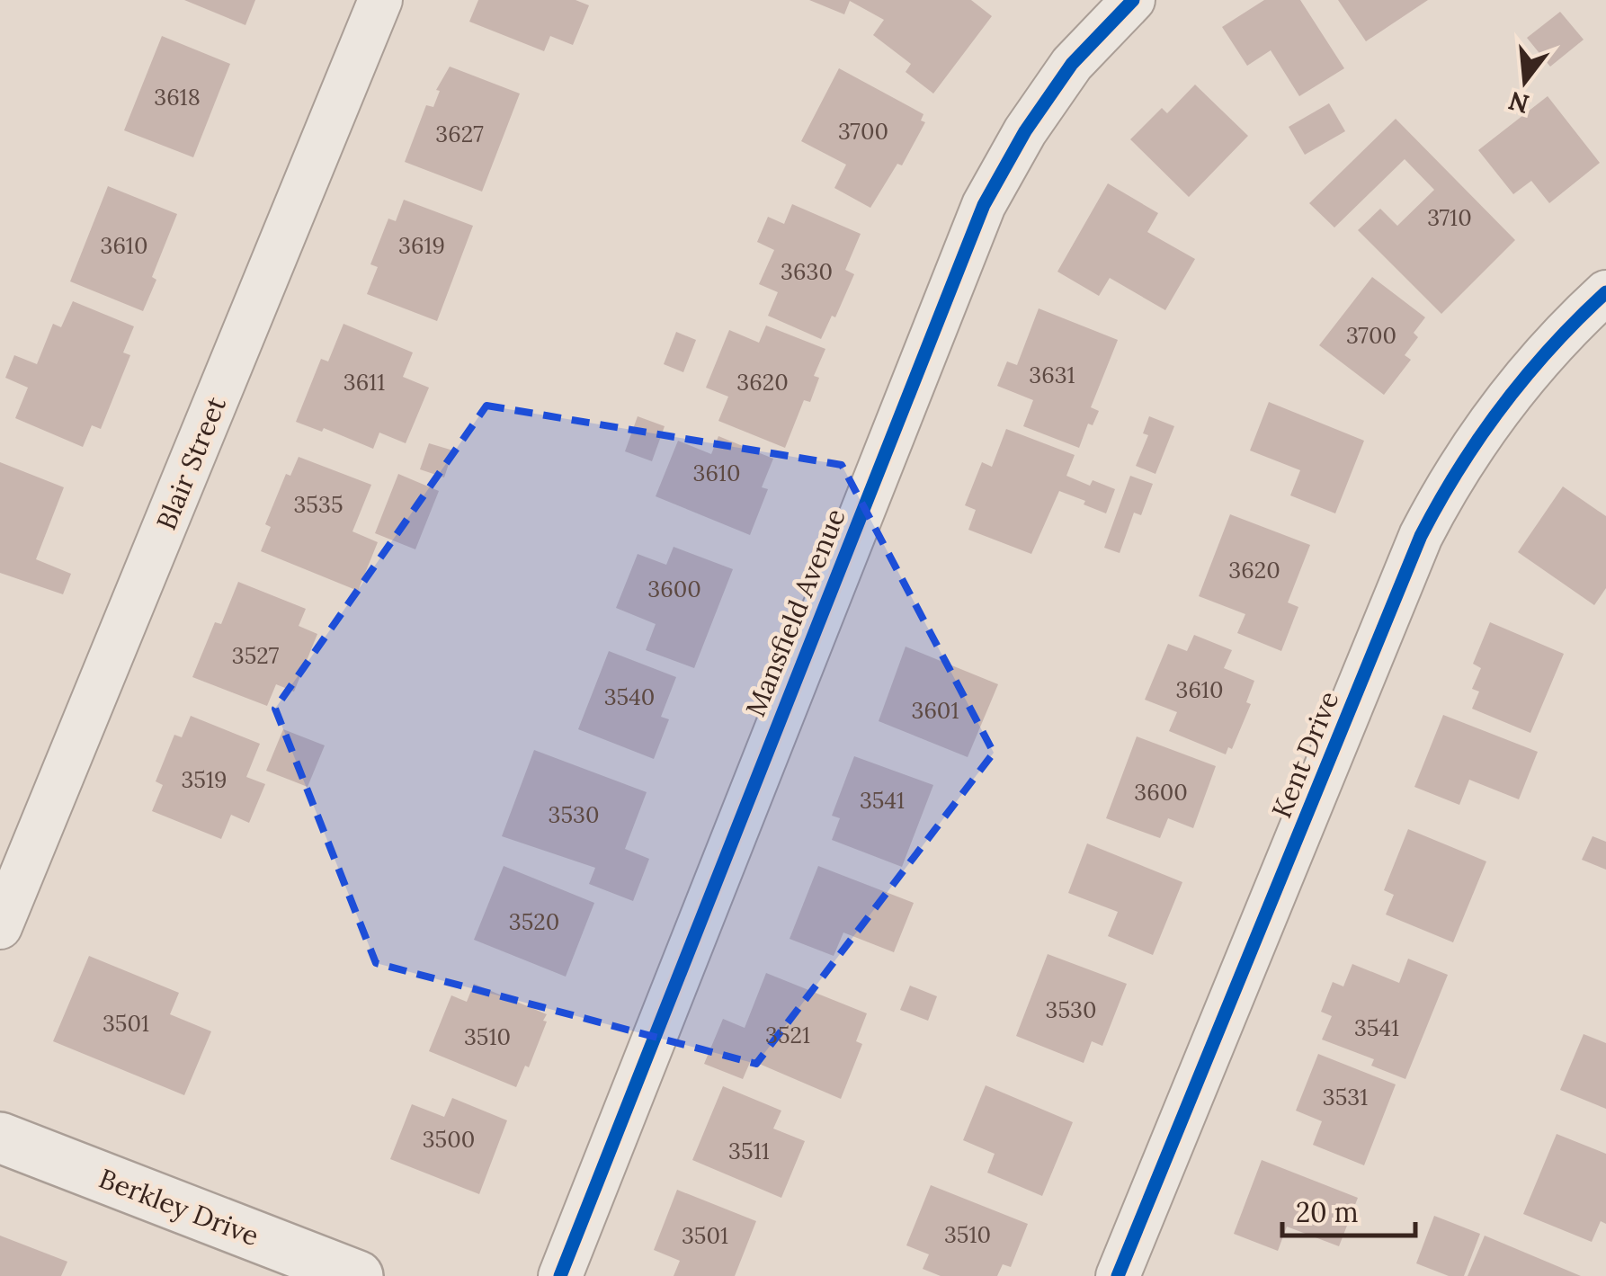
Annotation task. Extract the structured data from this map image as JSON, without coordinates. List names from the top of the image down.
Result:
{
  "streets": {
    "street": [
      "Blair Street",
      "Mansfield Avenue",
      "Kent Drive",
      "Berkley Drive"
    ]
  },
  "house_numbers": [
    "3618",
    "3700",
    "3627",
    "3710",
    "3610",
    "3619",
    "3630",
    "3700",
    "3631",
    "3611",
    "3620",
    "3610",
    "3535",
    "3620",
    "3600",
    "3527",
    "3610",
    "3540",
    "3601",
    "3519",
    "3600",
    "3541",
    "3530",
    "3520",
    "3530",
    "3501",
    "3541",
    "3521",
    "3510",
    "3531",
    "3500",
    "3511",
    "3510",
    "3501"
  ],
  "scale_bar": "20 m",
  "north": "bottom"
}
